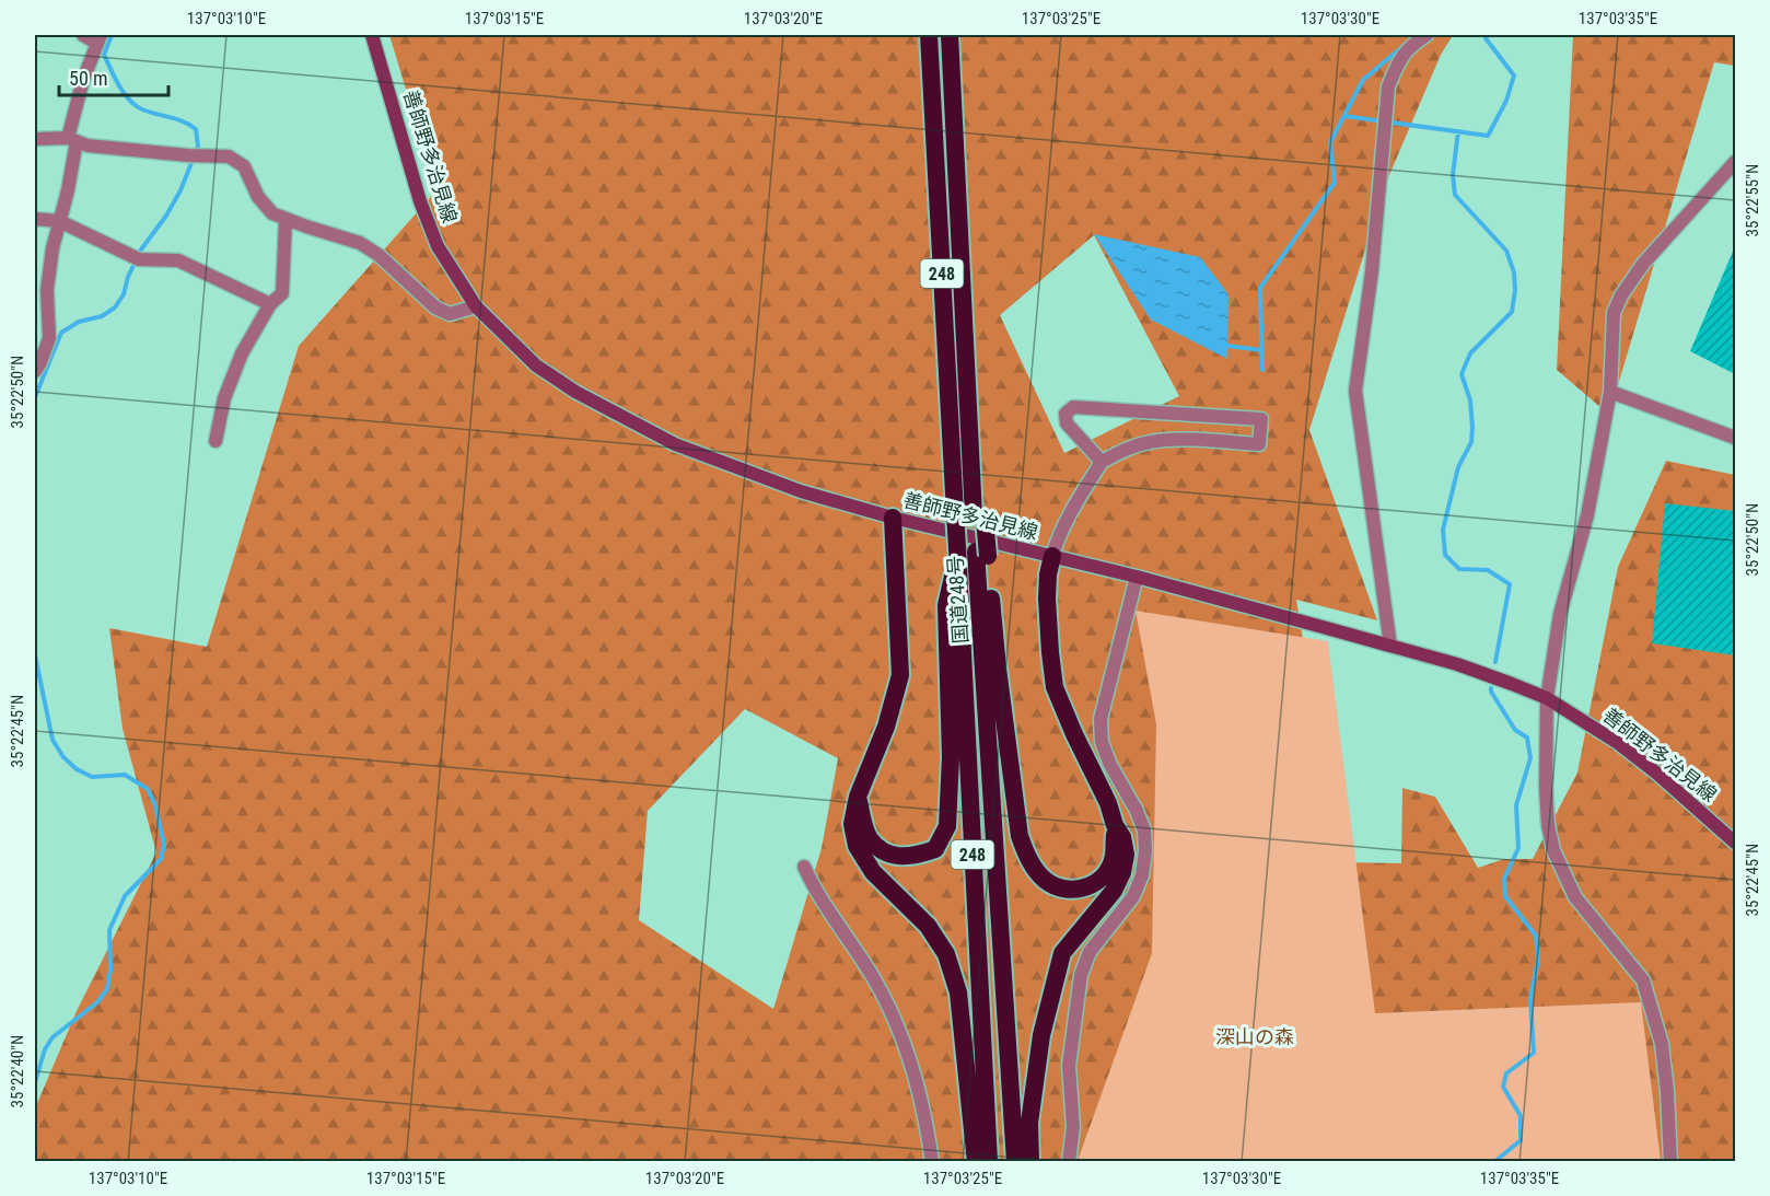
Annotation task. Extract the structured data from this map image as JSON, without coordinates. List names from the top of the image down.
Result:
{
  "streets": {
    "highway": ["248", "国道248号"],
    "main road": ["善師野多治見線"]
  },
  "parks": ["深山の森"],
  "scale_bar": "50 m",
  "coordinates": [
    "137°03'10\"E",
    "137°03'15\"E",
    "137°03'20\"E",
    "137°03'25\"E",
    "137°03'30\"E",
    "137°03'35\"E",
    "35°22'55\"N",
    "35°22'50\"N",
    "35°22'45\"N",
    "35°22'40\"N"
  ]
}
